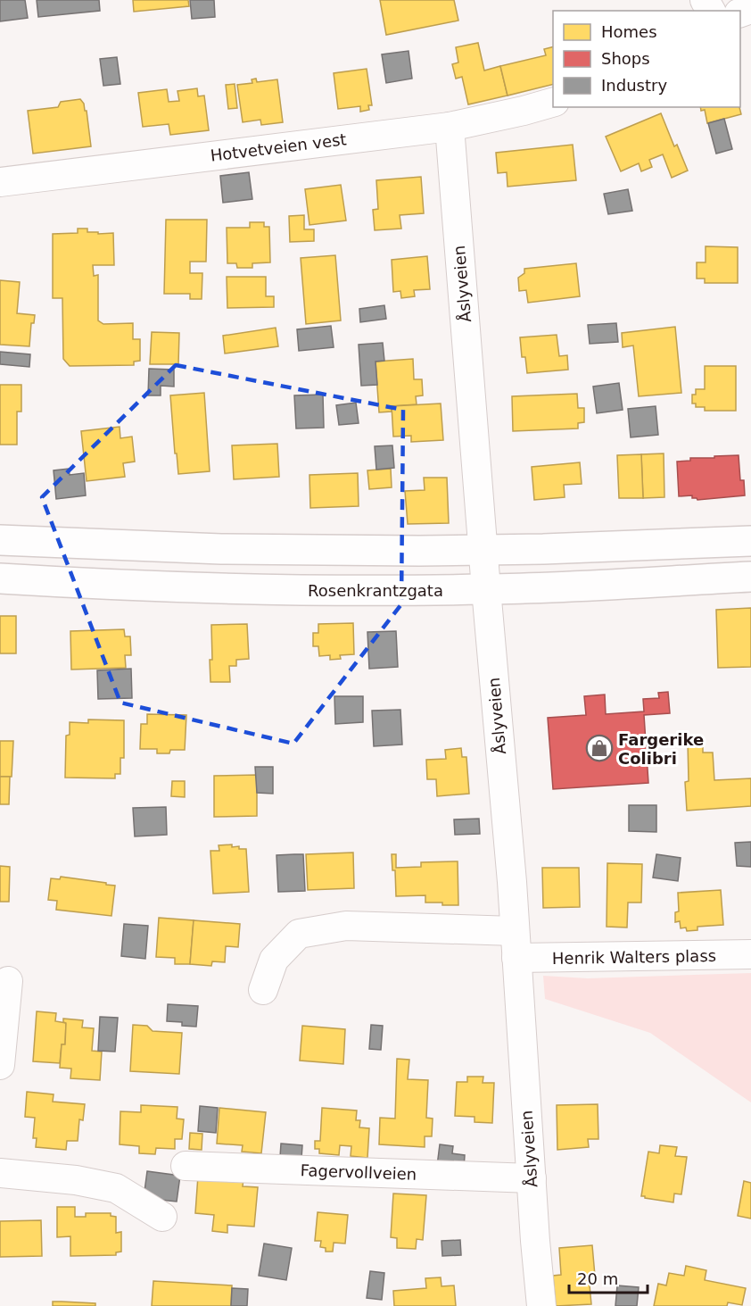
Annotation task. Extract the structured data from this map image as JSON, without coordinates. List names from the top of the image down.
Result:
{
  "streets": {
    "main road": ["Rosenkrantzgata"],
    "street": [
      "Hotvetveien vest",
      "Åslyveien",
      "Henrik Walters plass",
      "Fagervollveien"
    ]
  },
  "crossings": [
    ["Hotvetveien vest", "Åslyveien"],
    ["Åslyveien", "Rosenkrantzgata"],
    ["Åslyveien", "Henrik Walters plass"],
    ["Åslyveien", "Fagervollveien"]
  ],
  "places": {
    "shop": ["Fargerike Colibri"]
  },
  "legend": ["Homes", "Shops", "Industry"],
  "scale_bar": "20 m"
}
